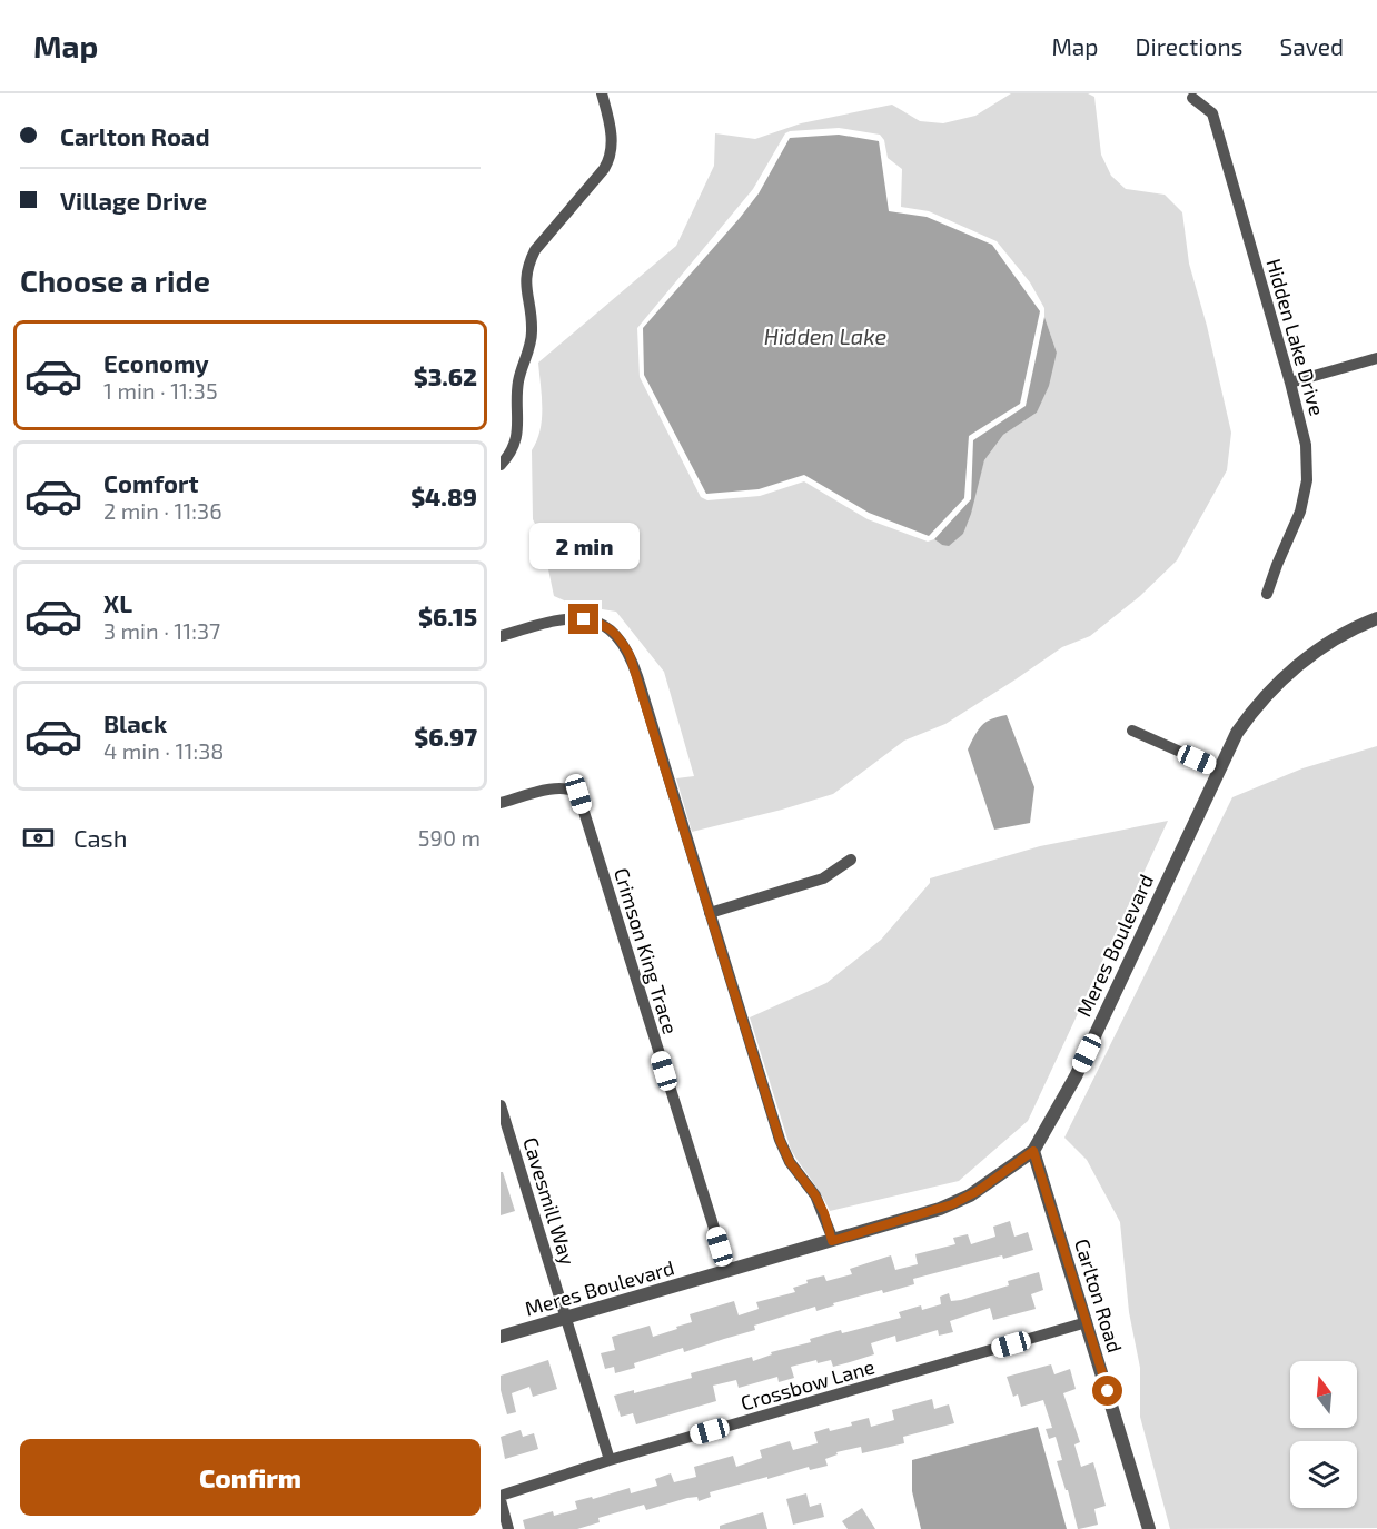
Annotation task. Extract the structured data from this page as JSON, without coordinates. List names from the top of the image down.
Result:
{
  "streets": {
    "street": [
      "Hidden Lake Drive",
      "Meres Boulevard",
      "Crimson King Trace",
      "Cavesmill Way",
      "Carlton Road",
      "Crossbow Lane"
    ]
  },
  "crossings": [
    ["Meres Boulevard", "Crimson King Trace"],
    ["Meres Boulevard", "Cavesmill Way"],
    ["Meres Boulevard", "Carlton Road"],
    ["Cavesmill Way", "Crossbow Lane"],
    ["Carlton Road", "Crossbow Lane"]
  ],
  "water": ["Hidden Lake"],
  "north": "top",
  "page": {
    "header": "Map",
    "nav": ["Map", "Directions", "Saved"],
    "banner": ["Carlton Road", "Village Drive"],
    "heading": "Choose a ride",
    "list": [
      {
        "name": "Economy",
        "note": "1 min · 11:35",
        "value": "$3.62"
      },
      {
        "name": "Comfort",
        "note": "2 min · 11:36",
        "value": "$4.89"
      },
      {
        "name": "XL",
        "note": "3 min · 11:37",
        "value": "$6.15"
      },
      {
        "name": "Black",
        "note": "4 min · 11:38",
        "value": "$6.97"
      }
    ],
    "bubble": "2 min",
    "pay": ["Cash", "590 m"],
    "buttons": "Confirm"
  }
}
